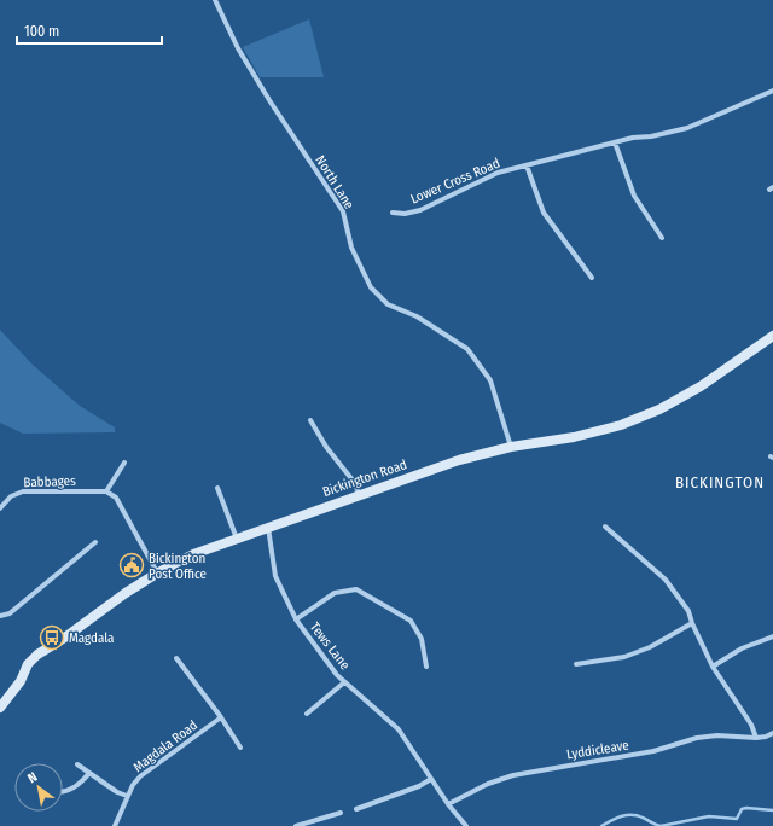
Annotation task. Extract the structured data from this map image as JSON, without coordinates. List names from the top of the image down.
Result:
{
  "streets": {
    "main road": ["Bickington Road"],
    "street": [
      "Lower Cross Road",
      "North Lane",
      "Babbages",
      "Tews Lane",
      "Magdala Road",
      "Lyddicleave"
    ]
  },
  "crossings": [
    ["North Lane", "Bickington Road"],
    ["Bickington Road", "Tews Lane"],
    ["Tews Lane", "Lyddicleave"]
  ],
  "districts": ["BICKINGTON"],
  "places": {
    "public building": ["Bickington Post Office"],
    "bus stop": ["Magdala"]
  },
  "scale_bar": "100 m",
  "north": "top left"
}
